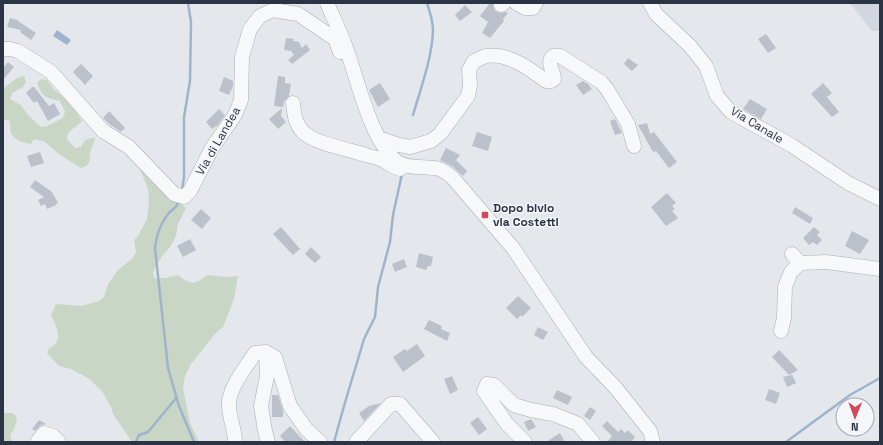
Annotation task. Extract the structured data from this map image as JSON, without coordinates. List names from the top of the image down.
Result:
{
  "streets": {
    "street": ["Via Canale", "Via di Landea"]
  },
  "places": {
    "transit": ["Dopo bivio via Costetti"]
  },
  "north": "bottom"
}
